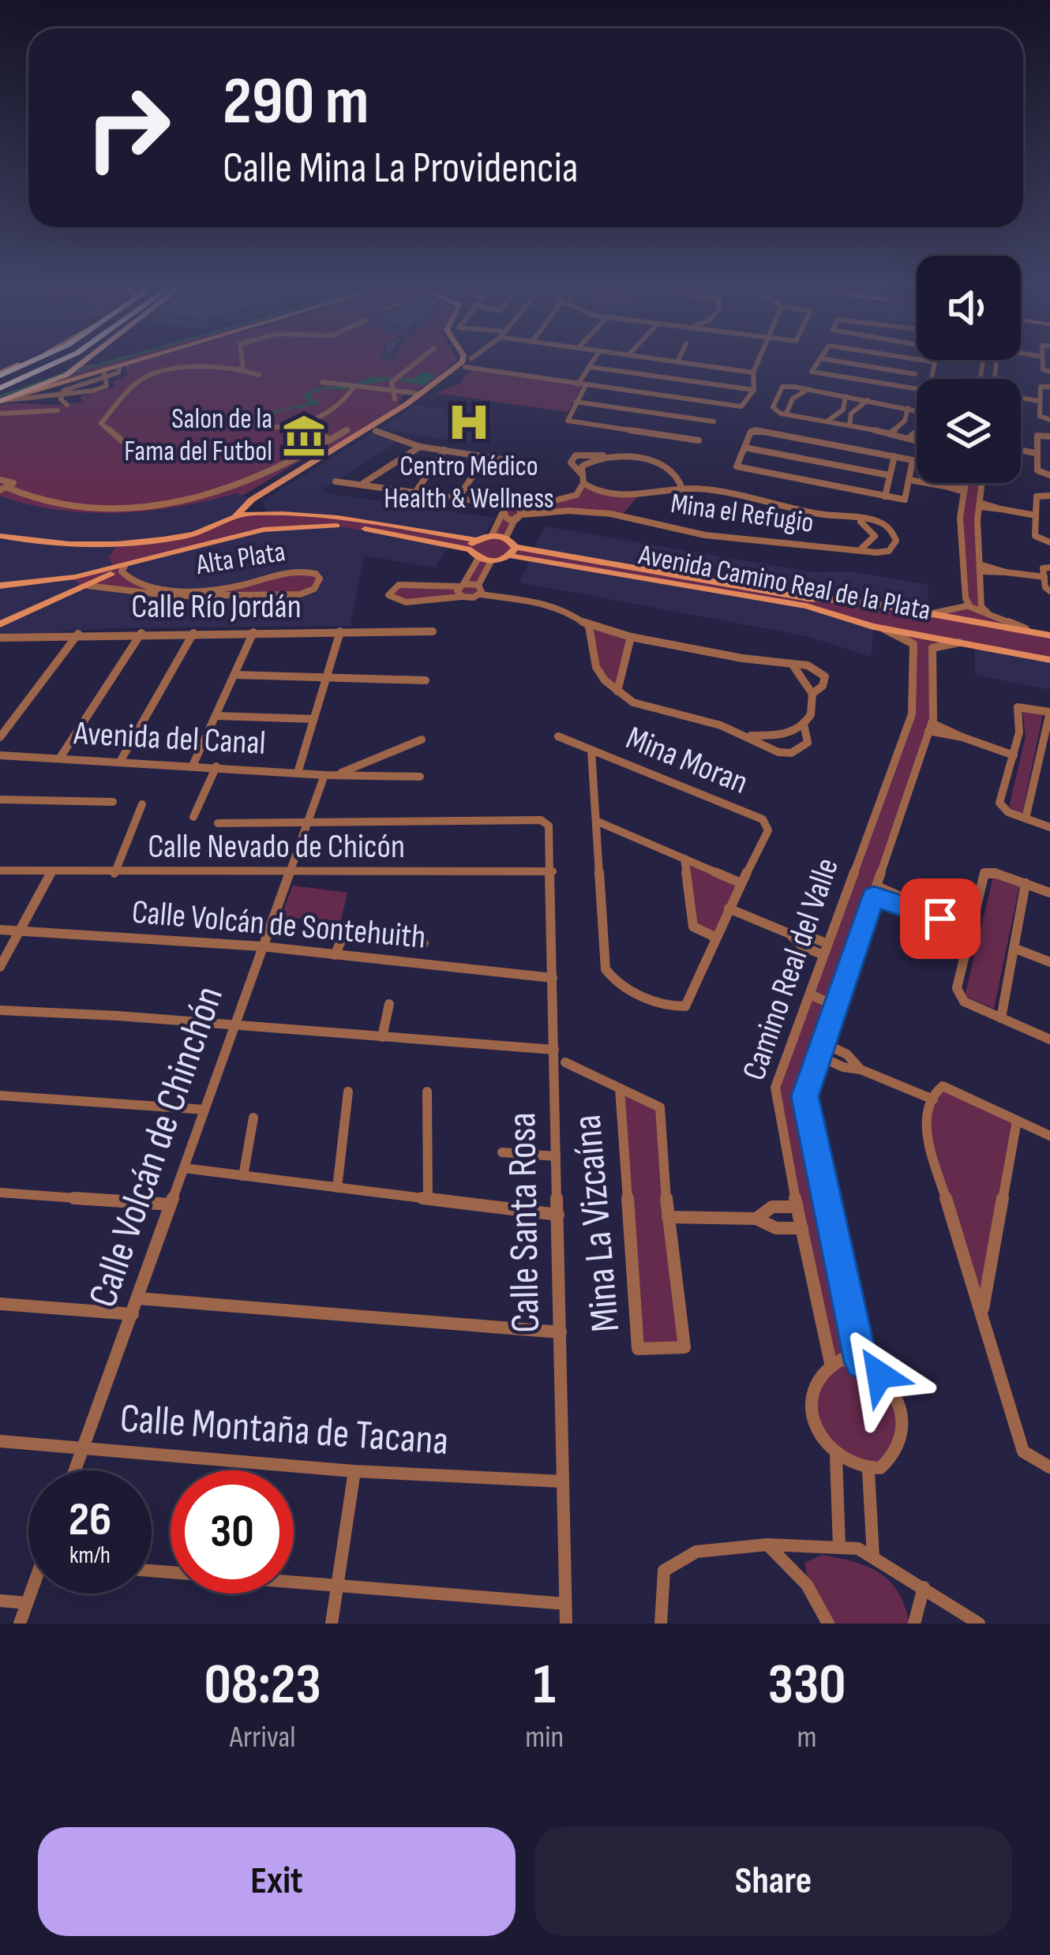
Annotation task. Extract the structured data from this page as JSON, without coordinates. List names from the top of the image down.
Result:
{
  "streets": {
    "street": [
      "Mina el Refugio",
      "Alta Plata",
      "Avenida Camino Real de la Plata",
      "Calle Río Jordán",
      "Avenida del Canal",
      "Mina Moran",
      "Calle Nevado de Chicón",
      "Calle Volcán de Sontehuith",
      "Camino Real del Valle",
      "Calle Volcán de Chinchón",
      "Calle Santa Rosa",
      "Mina La Vizcaína",
      "Calle Montaña de Tacana"
    ]
  },
  "crossings": [
    ["Avenida del Canal", "Calle Volcán de Chinchón"],
    ["Calle Nevado de Chicón", "Calle Volcán de Chinchón"],
    ["Calle Nevado de Chicón", "Calle Santa Rosa"],
    ["Calle Volcán de Sontehuith", "Calle Volcán de Chinchón"],
    ["Calle Volcán de Sontehuith", "Calle Santa Rosa"],
    ["Camino Real del Valle", "Mina La Vizcaína"],
    ["Calle Volcán de Chinchón", "Calle Santa Rosa"],
    ["Calle Volcán de Chinchón", "Calle Montaña de Tacana"],
    ["Calle Santa Rosa", "Calle Montaña de Tacana"]
  ],
  "places": {
    "hospital": ["Centro Médico Health & Wellness"],
    "museum": ["Salon de la Fama del Futbol"]
  },
  "page": {
    "turn": ["290 m", "Calle Mina La Providencia"],
    "speed": "26 km/h",
    "limit": "30",
    "eta": [
      "08:23",
      "Arrival",
      "1",
      "min",
      "330",
      "m"
    ],
    "buttons": ["Exit", "Share"]
  }
}
